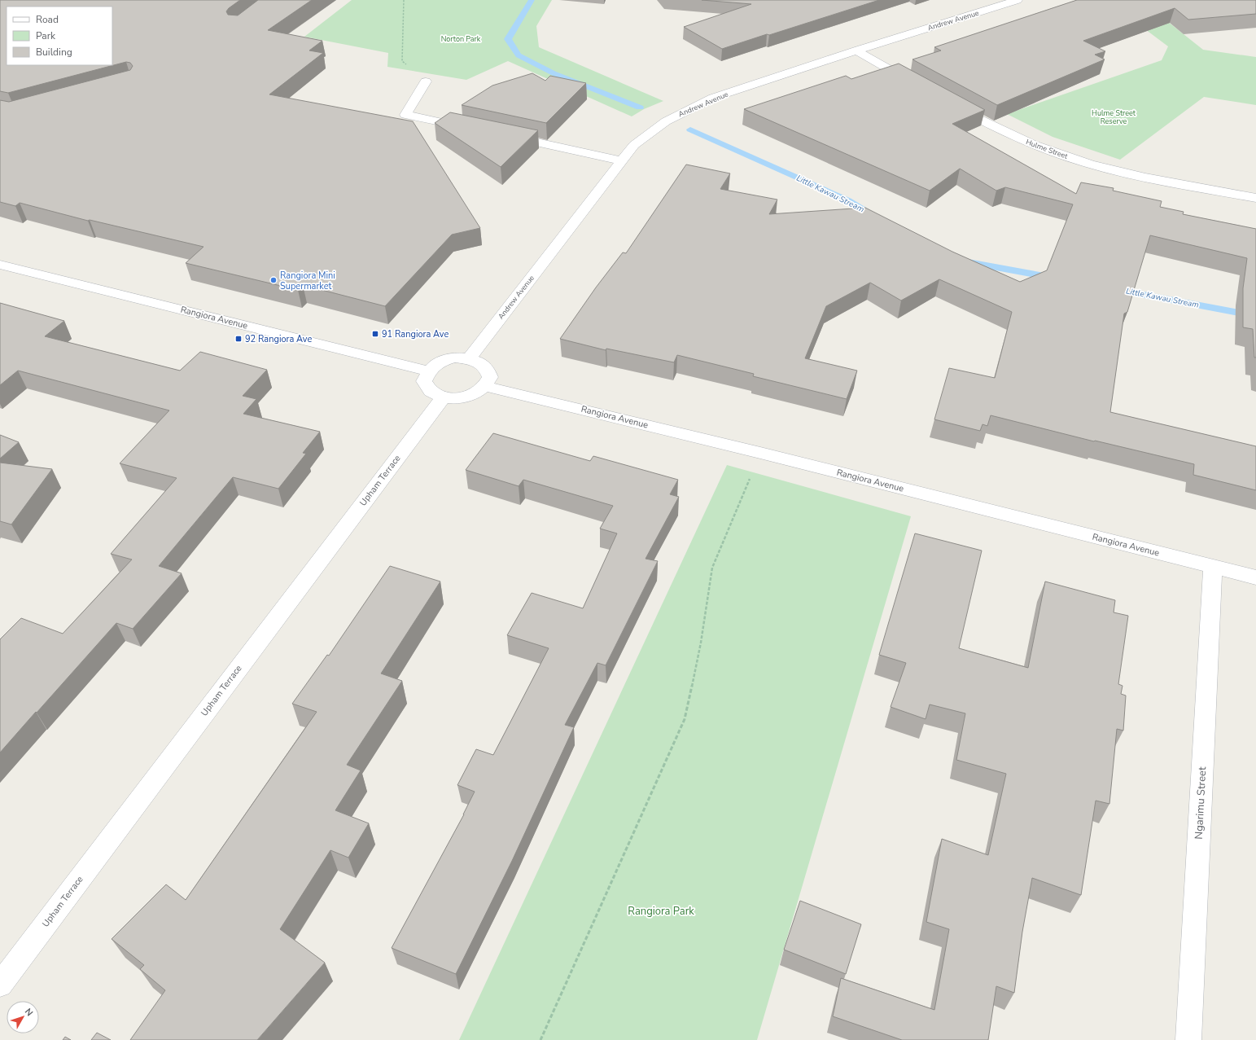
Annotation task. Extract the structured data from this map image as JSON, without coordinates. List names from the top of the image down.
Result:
{
  "streets": {
    "street": [
      "Andrew Avenue",
      "Hulme Street",
      "Rangiora Avenue",
      "Upham Terrace",
      "Ngarimu Street"
    ]
  },
  "crossings": [
    ["Andrew Avenue", "Rangiora Avenue"],
    ["Andrew Avenue", "Upham Terrace"],
    ["Rangiora Avenue", "Upham Terrace"],
    ["Rangiora Avenue", "Ngarimu Street"]
  ],
  "water": ["Little Kawau Stream"],
  "parks": ["Norton Park", "Hulme Street Reserve", "Rangiora Park"],
  "places": {
    "other": ["Rangiora Mini Supermarket"],
    "transit": ["91 Rangiora Ave", "92 Rangiora Ave"]
  },
  "legend": ["Road", "Park", "Building"],
  "north": "top right"
}
